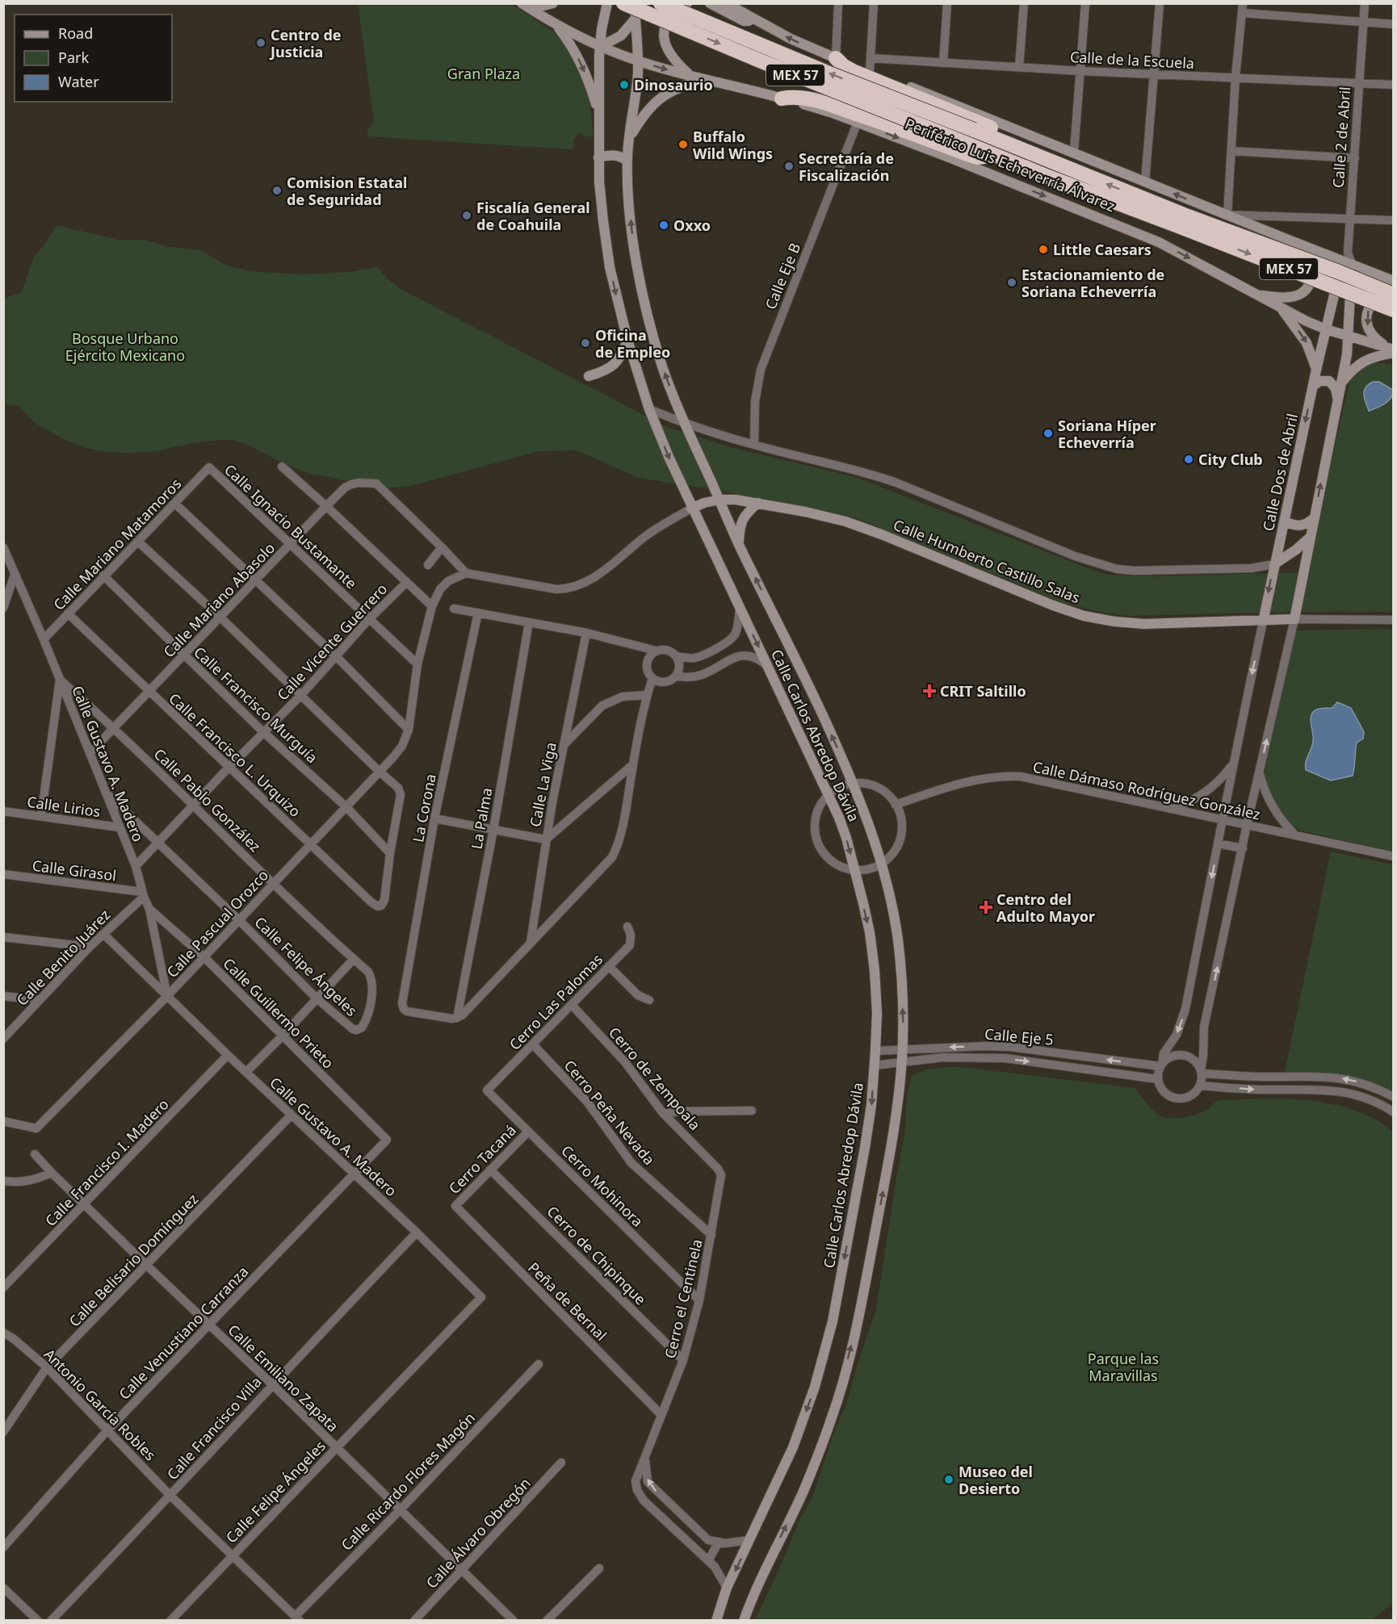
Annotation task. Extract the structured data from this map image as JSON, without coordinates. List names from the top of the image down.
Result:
{
  "streets": {
    "highway": ["MEX 57", "Periférico Luis Echeverría Álvarez"],
    "main road": [
      "Calle 2 de Abril",
      "Calle Dos de Abril",
      "Calle Humberto Castillo Salas",
      "Calle Carlos Abredop Dávila"
    ],
    "street": [
      "Calle de la Escuela",
      "Calle Eje B",
      "Calle Ignacio Bustamante",
      "Calle Mariano Matamoros",
      "Calle Mariano Abasolo",
      "Calle Vicente Guerrero",
      "Calle Francisco Murguía",
      "Calle Francisco L. Urquizo",
      "Calle Gustavo A. Madero",
      "Calle La Viga",
      "Calle Dámaso Rodríguez González",
      "Calle Pablo González",
      "Calle Lirios",
      "La Corona",
      "La Palma",
      "Calle Girasol",
      "Calle Pascual Orozco",
      "Calle Benito Juárez",
      "Calle Felipe Ángeles",
      "Cerro Las Palomas",
      "Calle Guillermo Prieto",
      "Calle Eje 5",
      "Cerro de Zempoala",
      "Cerro Peña Nevada",
      "Cerro Tacaná",
      "Calle Francisco I. Madero",
      "Cerro Mohinora",
      "Cerro de Chipinque",
      "Calle Belisario Domínguez",
      "Cerro el Centinela",
      "Peña de Bernal",
      "Calle Venustiano Carranza",
      "Calle Emiliano Zapata",
      "Antonio García Robles",
      "Calle Francisco Villa",
      "Calle Ricardo Flores Magón",
      "Calle Álvaro Obregón"
    ]
  },
  "crossings": [
    ["Calle de la Escuela", "Calle 2 de Abril"],
    ["Calle 2 de Abril", "Periférico Luis Echeverría Álvarez"],
    ["Calle 2 de Abril", "Calle Dos de Abril"],
    ["Periférico Luis Echeverría Álvarez", "Calle Eje B"],
    ["Periférico Luis Echeverría Álvarez", "Calle Dos de Abril"],
    ["Periférico Luis Echeverría Álvarez", "Calle Carlos Abredop Dávila"],
    ["Calle Dos de Abril", "Calle Humberto Castillo Salas"],
    ["Calle Ignacio Bustamante", "Calle Mariano Matamoros"],
    ["Calle Ignacio Bustamante", "Calle Mariano Abasolo"],
    ["Calle Ignacio Bustamante", "Calle Vicente Guerrero"],
    ["Calle Mariano Matamoros", "Calle Francisco Murguía"],
    ["Calle Mariano Matamoros", "Calle Francisco L. Urquizo"],
    ["Calle Mariano Matamoros", "Calle Gustavo A. Madero"],
    ["Calle Humberto Castillo Salas", "Calle Carlos Abredop Dávila"],
    ["Calle Mariano Abasolo", "Calle Francisco Murguía"],
    ["Calle Mariano Abasolo", "Calle Francisco L. Urquizo"],
    ["Calle Mariano Abasolo", "Calle Gustavo A. Madero"],
    ["Calle Mariano Abasolo", "Calle Pablo González"],
    ["Calle Vicente Guerrero", "Calle Francisco Murguía"],
    ["Calle Vicente Guerrero", "Calle Francisco L. Urquizo"],
    ["Calle Vicente Guerrero", "Calle Gustavo A. Madero"],
    ["Calle Vicente Guerrero", "Calle Pablo González"],
    ["Calle Vicente Guerrero", "Calle Felipe Ángeles"],
    ["Calle Francisco Murguía", "Calle Francisco L. Urquizo"],
    ["Calle Francisco Murguía", "Calle Pascual Orozco"],
    ["Calle Carlos Abredop Dávila", "Calle Eje 5"],
    ["Calle Francisco L. Urquizo", "Calle Pascual Orozco"],
    ["Calle Gustavo A. Madero", "Calle Pablo González"],
    ["Calle Gustavo A. Madero", "Calle Lirios"],
    ["Calle Gustavo A. Madero", "Calle Girasol"],
    ["Calle Gustavo A. Madero", "Calle Pascual Orozco"],
    ["Calle Gustavo A. Madero", "Calle Benito Juárez"],
    ["Calle Gustavo A. Madero", "Calle Felipe Ángeles"],
    ["Calle Gustavo A. Madero", "Calle Guillermo Prieto"],
    ["Calle Gustavo A. Madero", "Calle Francisco I. Madero"],
    ["Calle Gustavo A. Madero", "Calle Belisario Domínguez"],
    ["Calle Gustavo A. Madero", "Calle Venustiano Carranza"],
    ["Calle Gustavo A. Madero", "Calle Francisco Villa"],
    ["Calle Pablo González", "Calle Pascual Orozco"],
    ["Calle Pablo González", "Calle Felipe Ángeles"],
    ["La Corona", "La Palma"],
    ["Calle Girasol", "Calle Benito Juárez"],
    ["Calle Pascual Orozco", "Calle Felipe Ángeles"],
    ["Calle Pascual Orozco", "Calle Guillermo Prieto"],
    ["Calle Felipe Ángeles", "Calle Emiliano Zapata"],
    ["Calle Felipe Ángeles", "Antonio García Robles"],
    ["Cerro Las Palomas", "Cerro de Zempoala"],
    ["Cerro Las Palomas", "Cerro Peña Nevada"],
    ["Cerro Las Palomas", "Cerro Mohinora"],
    ["Calle Guillermo Prieto", "Calle Venustiano Carranza"],
    ["Cerro de Zempoala", "Cerro el Centinela"],
    ["Cerro Peña Nevada", "Cerro el Centinela"],
    ["Cerro Tacaná", "Cerro Mohinora"],
    ["Cerro Tacaná", "Cerro de Chipinque"],
    ["Cerro Tacaná", "Peña de Bernal"],
    ["Calle Francisco I. Madero", "Calle Emiliano Zapata"],
    ["Cerro Mohinora", "Cerro el Centinela"],
    ["Cerro de Chipinque", "Cerro el Centinela"],
    ["Calle Belisario Domínguez", "Calle Emiliano Zapata"],
    ["Calle Belisario Domínguez", "Antonio García Robles"],
    ["Cerro el Centinela", "Peña de Bernal"],
    ["Calle Venustiano Carranza", "Calle Emiliano Zapata"],
    ["Calle Venustiano Carranza", "Antonio García Robles"],
    ["Calle Emiliano Zapata", "Calle Francisco Villa"],
    ["Calle Emiliano Zapata", "Calle Ricardo Flores Magón"],
    ["Calle Emiliano Zapata", "Calle Álvaro Obregón"],
    ["Antonio García Robles", "Calle Francisco Villa"],
    ["Antonio García Robles", "Calle Ricardo Flores Magón"]
  ],
  "parks": ["Gran Plaza", "Bosque Urbano Ejército Mexicano", "Parque las Maravillas"],
  "places": {
    "other": [
      "Centro de Justicia",
      "Dinosaurio",
      "Buffalo Wild Wings",
      "Secretaría de Fiscalización",
      "Comision Estatal de Seguridad",
      "Fiscalía General de Coahuila",
      "Oxxo",
      "Little Caesars",
      "Estacionamiento de Soriana Echeverría",
      "Oficina de Empleo",
      "Soriana Híper Echeverría",
      "City Club",
      "Museo del Desierto"
    ],
    "health": ["CRIT Saltillo", "Centro del Adulto Mayor"]
  },
  "legend": ["Road", "Park", "Water"]
}
